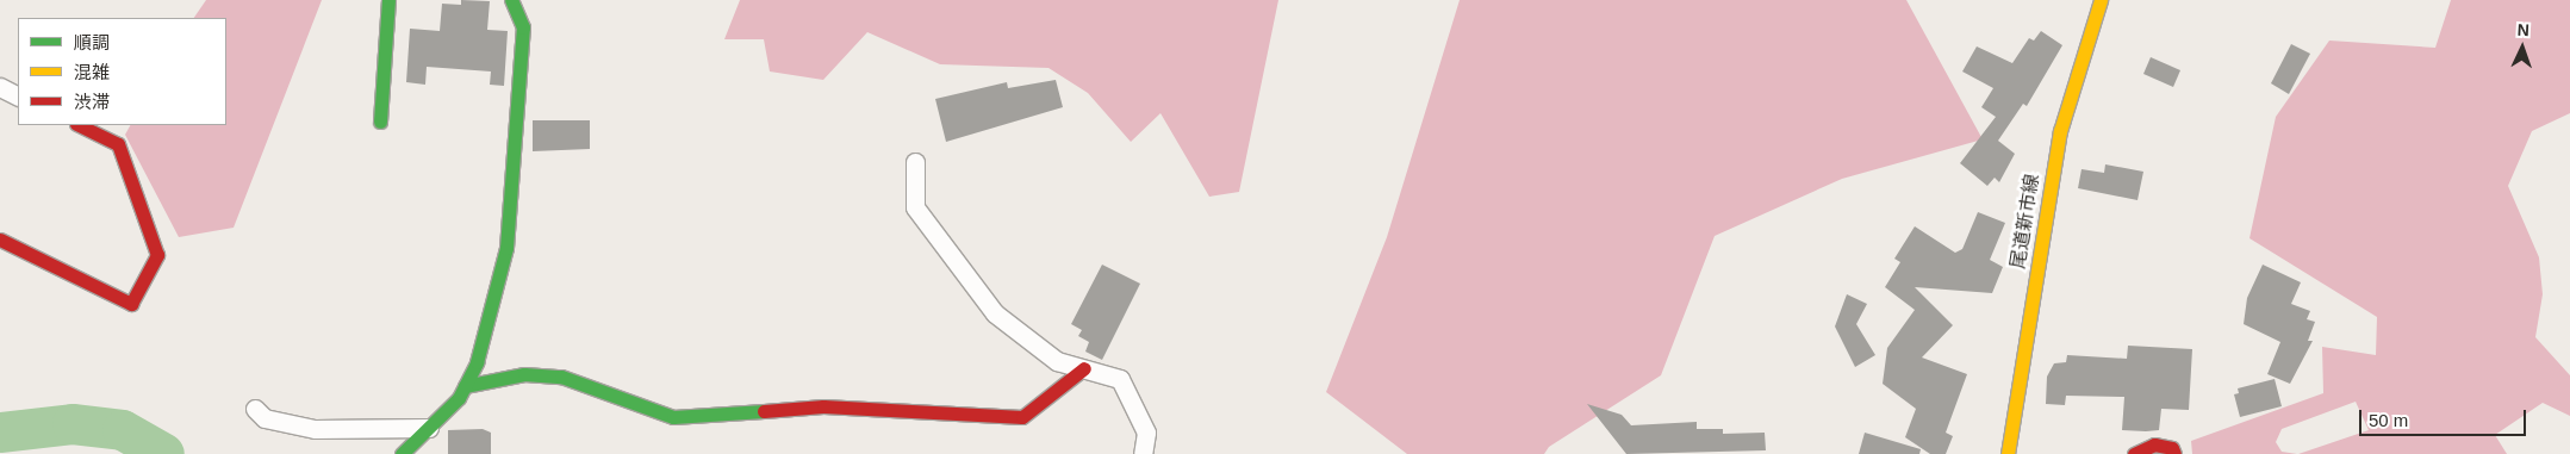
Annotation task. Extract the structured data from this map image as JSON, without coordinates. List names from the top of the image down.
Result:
{
  "streets": {
    "street": ["尾道新市線"]
  },
  "legend": ["順調", "混雑", "渋滞"],
  "scale_bar": "50 m",
  "north": "top"
}
